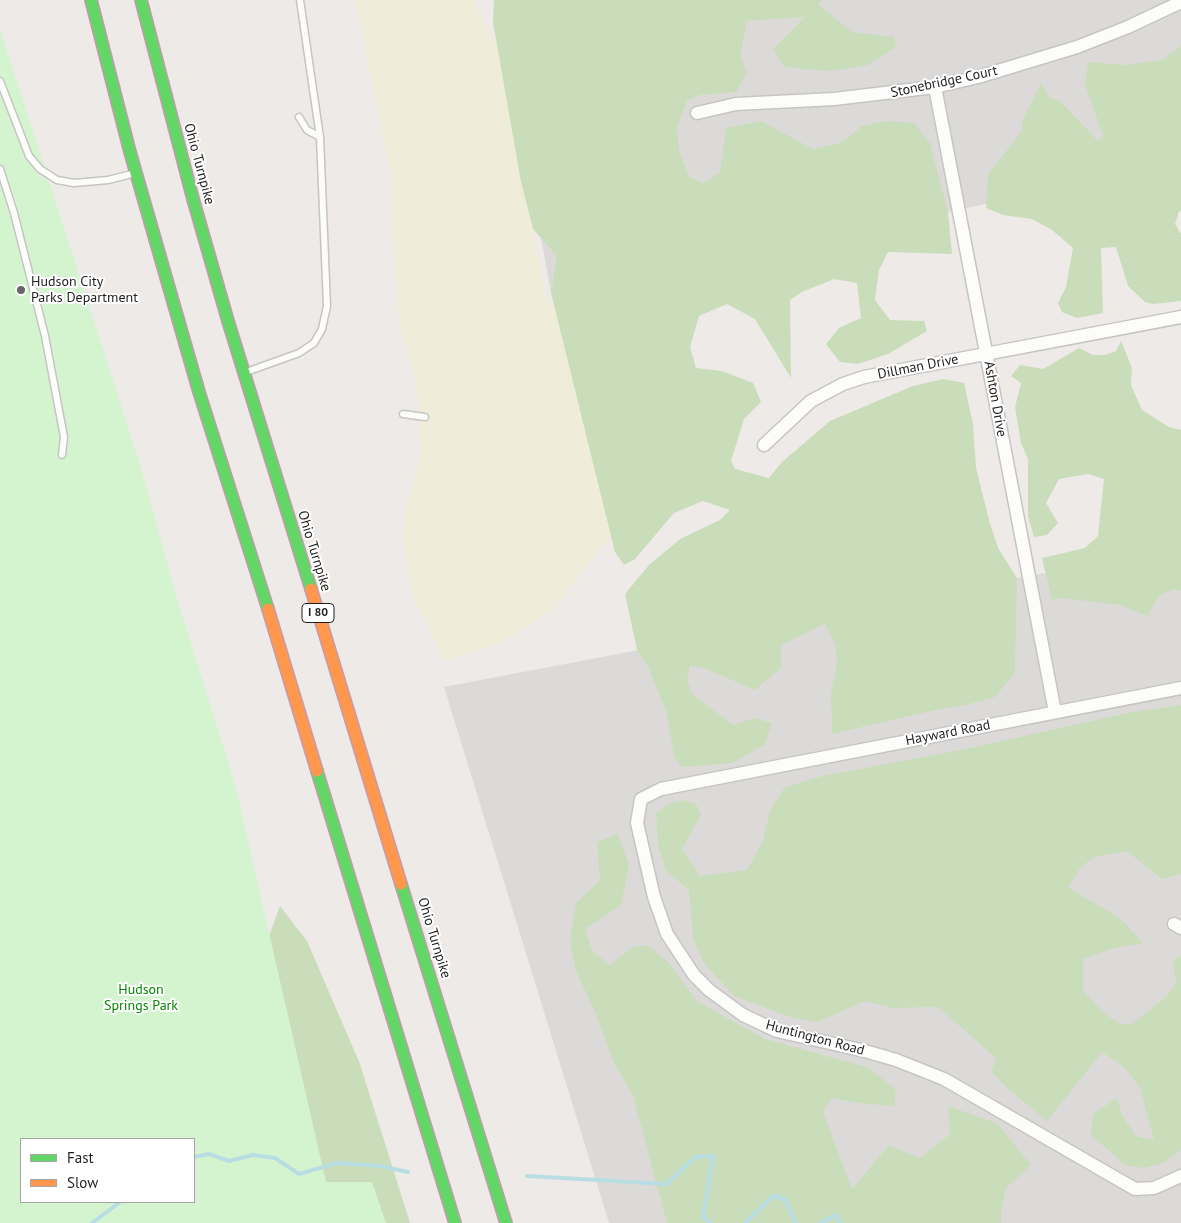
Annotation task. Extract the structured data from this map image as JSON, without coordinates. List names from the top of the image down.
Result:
{
  "streets": {
    "highway": ["Ohio Turnpike", "I 80"],
    "street": [
      "Stonebridge Court",
      "Dillman Drive",
      "Ashton Drive",
      "Hayward Road",
      "Huntington Road"
    ]
  },
  "crossings": [
    ["Stonebridge Court", "Ashton Drive"],
    ["Dillman Drive", "Ashton Drive"],
    ["Ashton Drive", "Hayward Road"],
    ["Hayward Road", "Huntington Road"]
  ],
  "parks": ["Hudson Springs Park"],
  "places": ["Hudson City Parks Department"],
  "legend": ["Fast", "Slow"]
}
